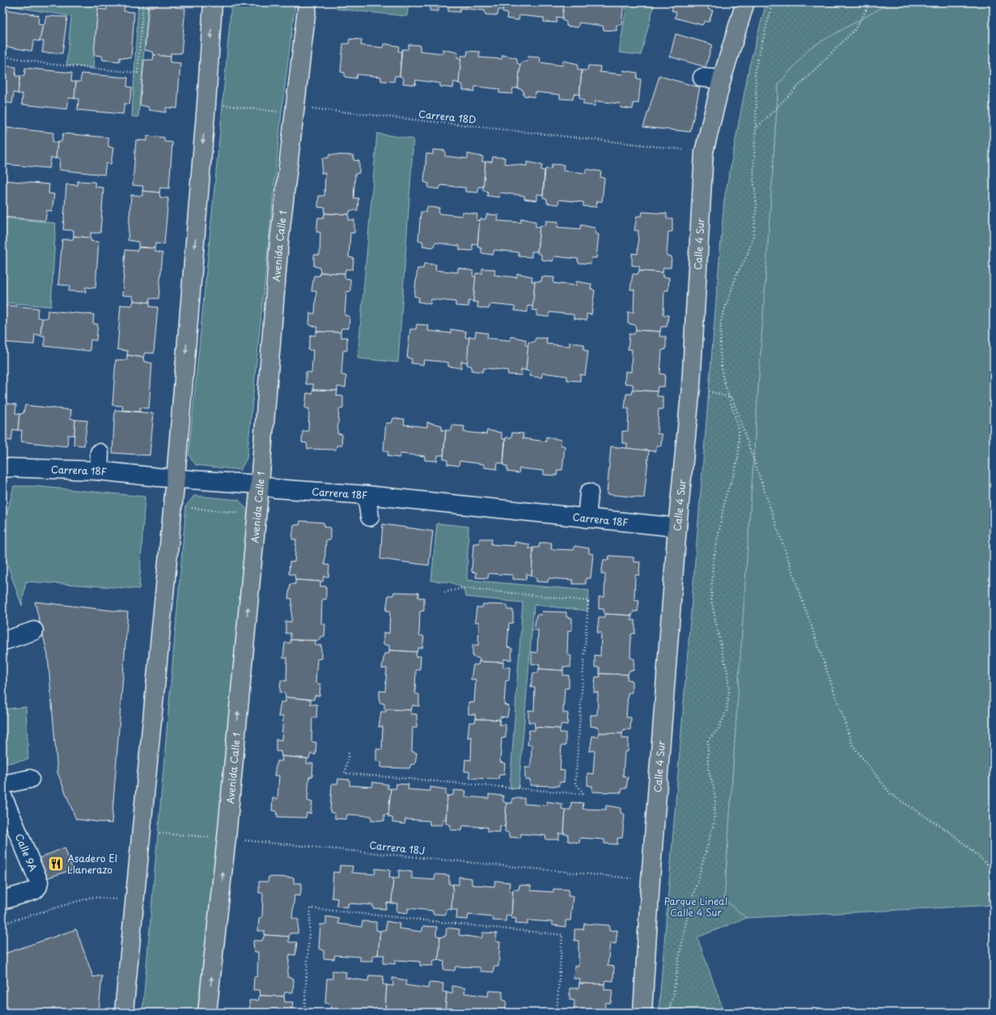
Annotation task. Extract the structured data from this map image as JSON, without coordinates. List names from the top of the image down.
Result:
{
  "streets": {
    "main road": ["Calle 4 Sur", "Avenida Calle 1"],
    "street": ["Carrera 18F", "Calle 9A"],
    "path": ["Carrera 18D", "Carrera 18J"]
  },
  "crossings": [
    ["Carrera 18D", "Calle 4 Sur"],
    ["Carrera 18D", "Avenida Calle 1"],
    ["Calle 4 Sur", "Carrera 18F"],
    ["Calle 4 Sur", "Carrera 18J"],
    ["Avenida Calle 1", "Carrera 18F"],
    ["Avenida Calle 1", "Carrera 18J"]
  ],
  "parks": ["Parque Lineal Calle 4 Sur"],
  "places": {
    "restaurant": ["Asadero El Llanerazo"]
  }
}
